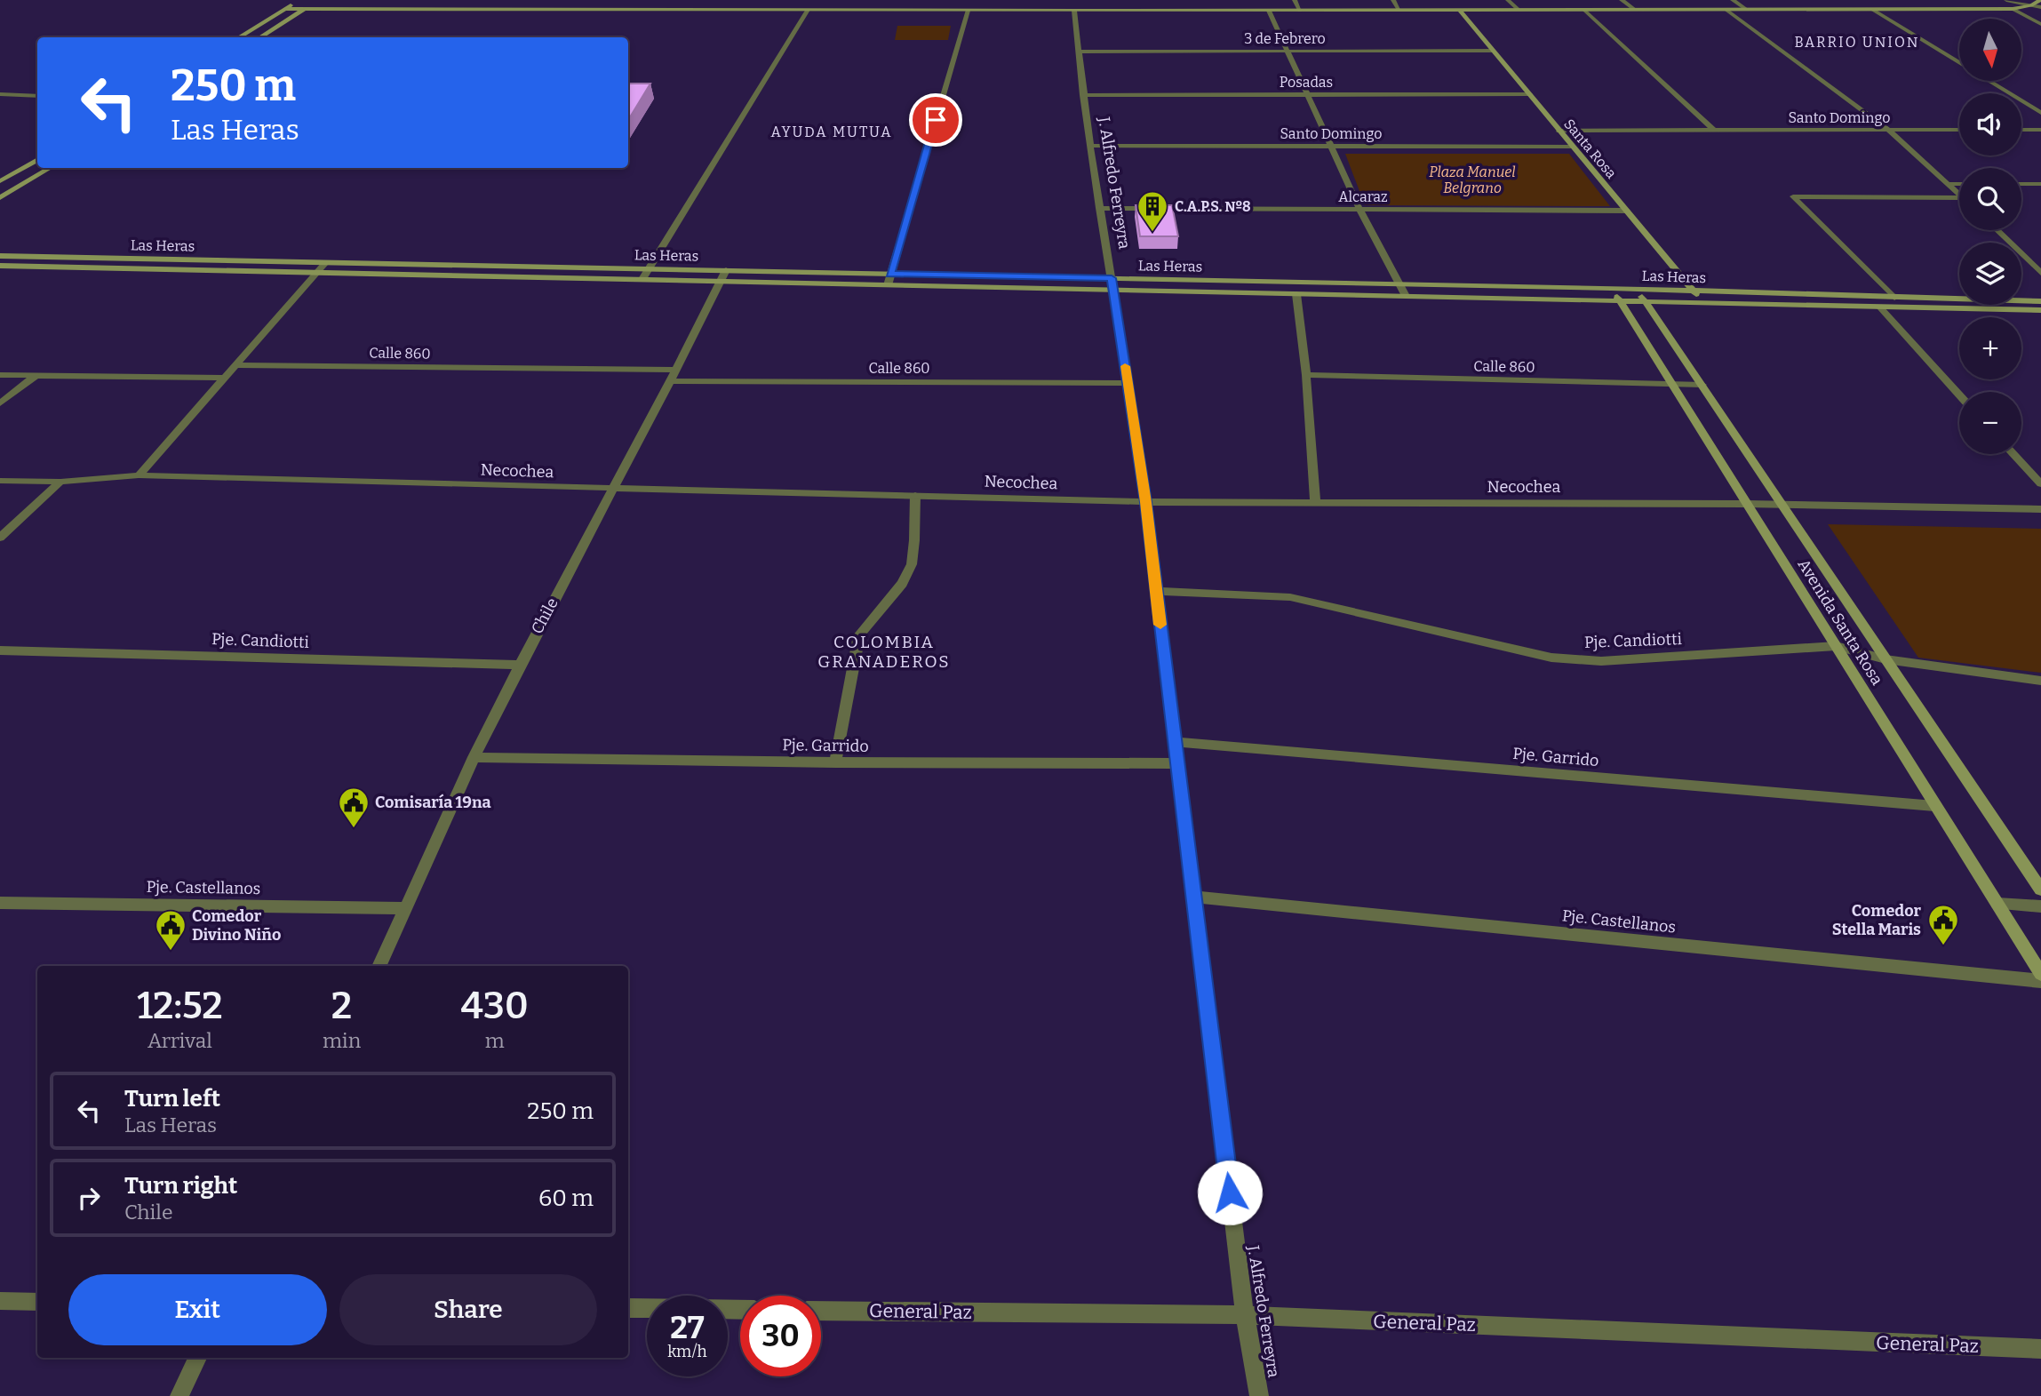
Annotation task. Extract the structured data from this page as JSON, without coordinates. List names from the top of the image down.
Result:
{
  "streets": {
    "main road": ["Santa Rosa", "Las Heras", "Avenida Santa Rosa"],
    "street": [
      "3 de Febrero",
      "Posadas",
      "Santo Domingo",
      "J. Alfredo Ferreyra",
      "Alcaraz",
      "Calle 860",
      "Necochea",
      "Chile",
      "Pje. Candiotti",
      "Pje. Garrido",
      "Pje. Castellanos",
      "General Paz"
    ]
  },
  "crossings": [
    ["3 de Febrero", "Santa Rosa"],
    ["3 de Febrero", "J. Alfredo Ferreyra"],
    ["Posadas", "Santa Rosa"],
    ["Posadas", "J. Alfredo Ferreyra"],
    ["Santo Domingo", "Santa Rosa"],
    ["Santo Domingo", "J. Alfredo Ferreyra"],
    ["Santa Rosa", "Alcaraz"],
    ["Santa Rosa", "Las Heras"],
    ["J. Alfredo Ferreyra", "Alcaraz"],
    ["J. Alfredo Ferreyra", "Las Heras"],
    ["J. Alfredo Ferreyra", "Calle 860"],
    ["J. Alfredo Ferreyra", "Necochea"],
    ["J. Alfredo Ferreyra", "Pje. Candiotti"],
    ["J. Alfredo Ferreyra", "Pje. Garrido"],
    ["J. Alfredo Ferreyra", "Pje. Castellanos"],
    ["J. Alfredo Ferreyra", "General Paz"],
    ["Las Heras", "Chile"],
    ["Las Heras", "Avenida Santa Rosa"],
    ["Calle 860", "Chile"],
    ["Calle 860", "Avenida Santa Rosa"],
    ["Necochea", "Chile"],
    ["Necochea", "Avenida Santa Rosa"],
    ["Chile", "Pje. Candiotti"],
    ["Chile", "Pje. Garrido"],
    ["Chile", "Pje. Castellanos"],
    ["Avenida Santa Rosa", "Pje. Candiotti"],
    ["Avenida Santa Rosa", "Pje. Garrido"]
  ],
  "districts": ["BARRIO UNION", "AYUDA MUTUA", "COLOMBIA GRANADEROS"],
  "parks": ["Plaza Manuel Belgrano"],
  "places": {
    "building": ["C.A.P.S. Nº8"],
    "public building": ["Comisaría 19na", "Comedor Stella Maris", "Comedor Divino Niño"]
  },
  "north": "bottom",
  "page": {
    "map_buttons": ["+", "−"],
    "turn": ["250 m", "Las Heras"],
    "eta": [
      "12:52",
      "Arrival",
      "2",
      "min",
      "430",
      "m"
    ],
    "list": [
      {
        "name": "Turn left",
        "note": "Las Heras",
        "value": "250 m"
      },
      {
        "name": "Turn right",
        "note": "Chile",
        "value": "60 m"
      }
    ],
    "buttons": ["Exit", "Share"],
    "speed": "27 km/h",
    "limit": "30"
  }
}
